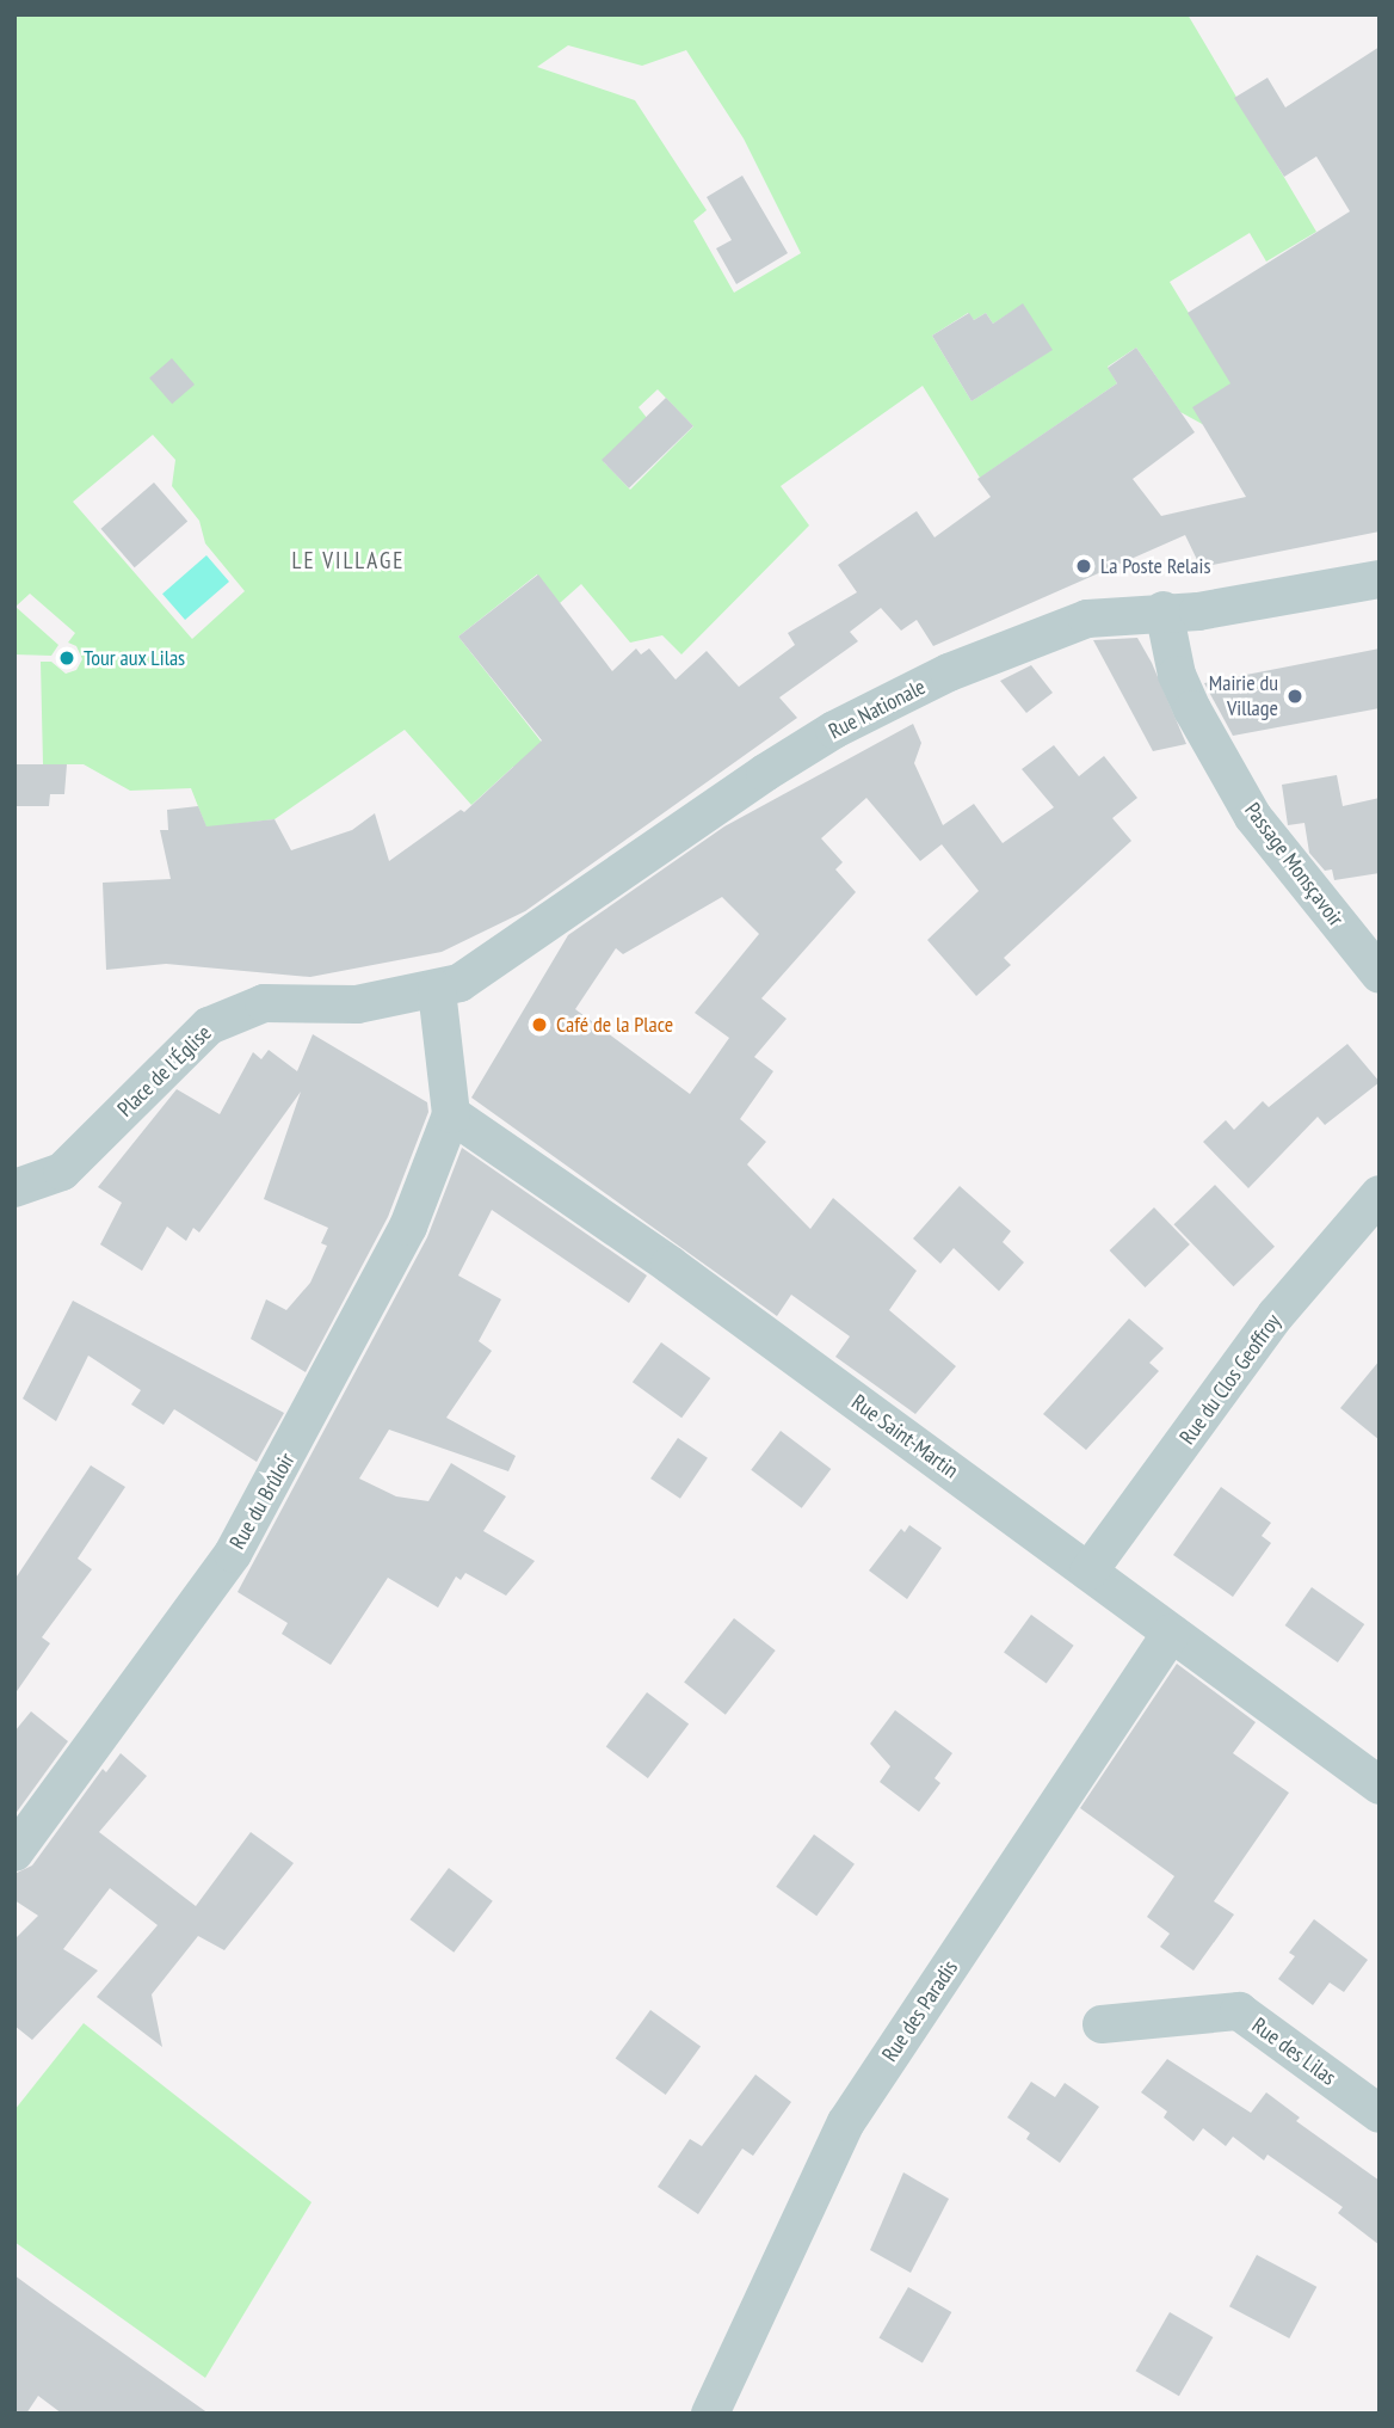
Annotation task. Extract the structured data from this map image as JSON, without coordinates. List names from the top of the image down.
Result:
{
  "streets": {
    "street": [
      "Rue Nationale",
      "Passage Monsçavoir",
      "Place de l'Église",
      "Rue du Clos Geoffroy",
      "Rue Saint-Martin",
      "Rue du Brûloir",
      "Rue des Paradis",
      "Rue des Lilas"
    ]
  },
  "crossings": [
    ["Rue Nationale", "Passage Monsçavoir"],
    ["Rue Nationale", "Place de l'Église"],
    ["Rue du Clos Geoffroy", "Rue Saint-Martin"],
    ["Rue Saint-Martin", "Rue du Brûloir"],
    ["Rue Saint-Martin", "Rue des Paradis"]
  ],
  "districts": ["LE VILLAGE"],
  "places": [
    "La Poste Relais",
    "Tour aux Lilas",
    "Mairie du Village",
    "Café de la Place"
  ]
}
